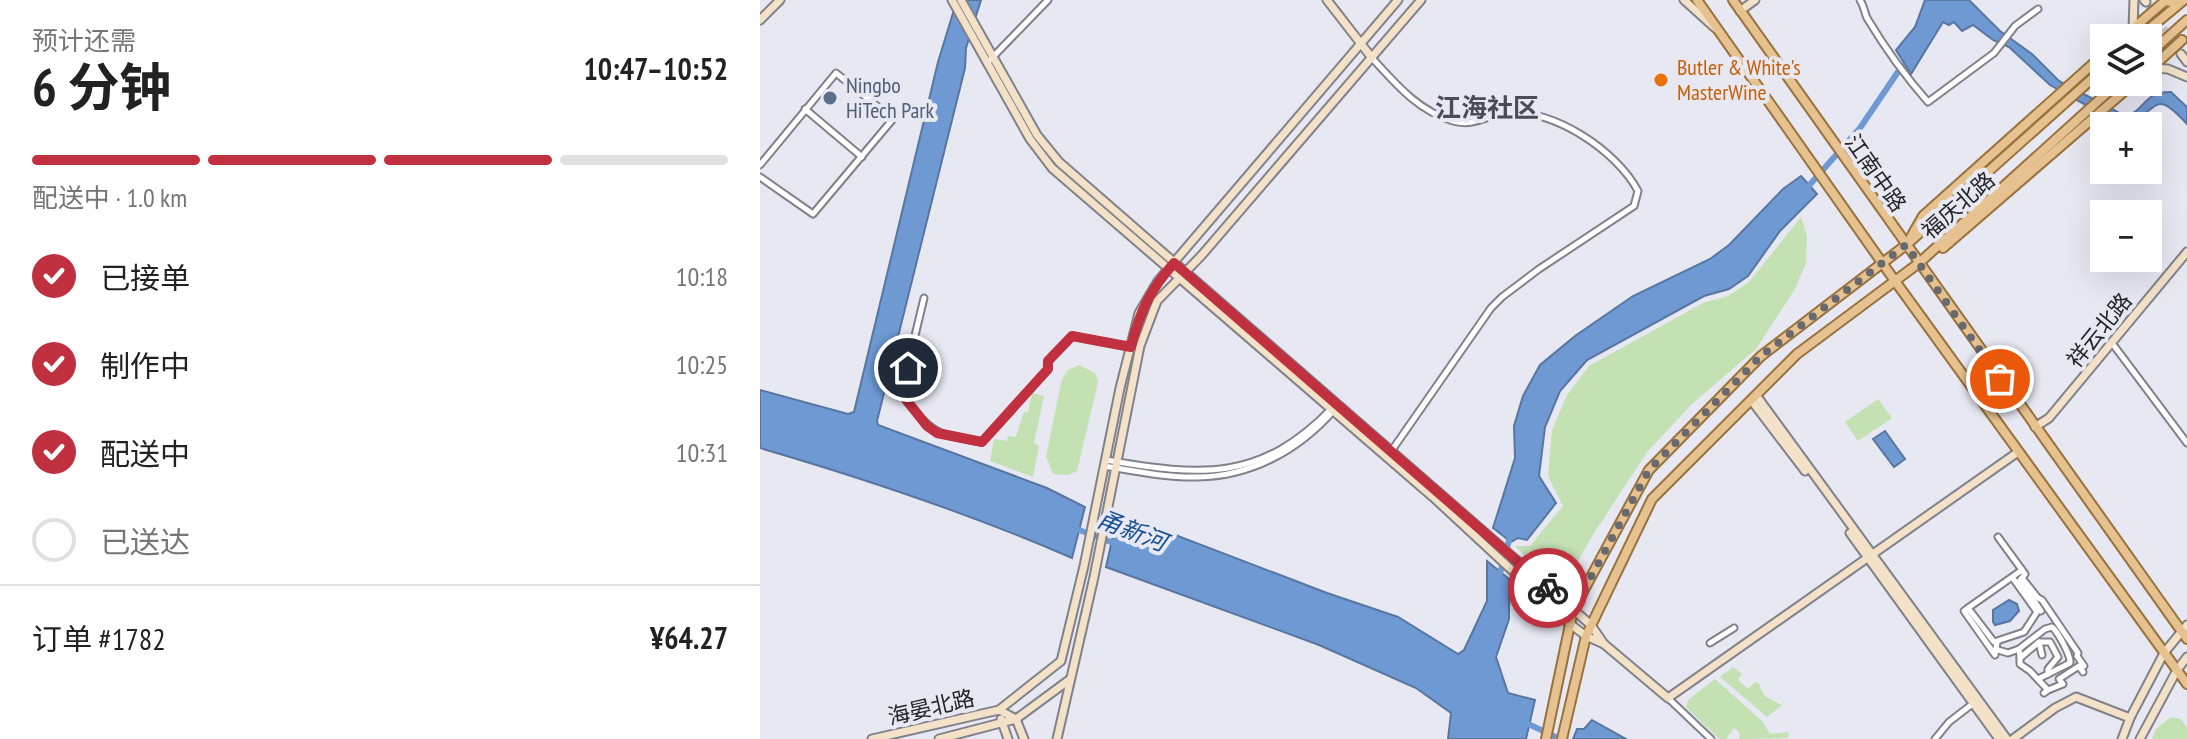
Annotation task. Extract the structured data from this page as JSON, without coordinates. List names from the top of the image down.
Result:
{
  "streets": {
    "main road": [
      "江南中路",
      "福庆北路",
      "祥云北路",
      "海晏北路"
    ]
  },
  "crossings": [
    ["江南中路", "福庆北路"],
    ["江南中路", "祥云北路"]
  ],
  "districts": ["江海社区"],
  "water": ["甬新河"],
  "places": ["Butler & White's MasterWine", "Ningbo HiTech Park"],
  "page": {
    "heading": ["6 分钟", "预计还需", "10:47–10:52"],
    "panel": ["订单 #1782", "¥64.27"],
    "map_buttons": ["+", "−"],
    "bar": "配送中 · 1.0 km",
    "list": [
      ["已接单", "10:18"],
      ["制作中", "10:25"],
      ["配送中", "10:31"],
      "已送达"
    ]
  }
}
